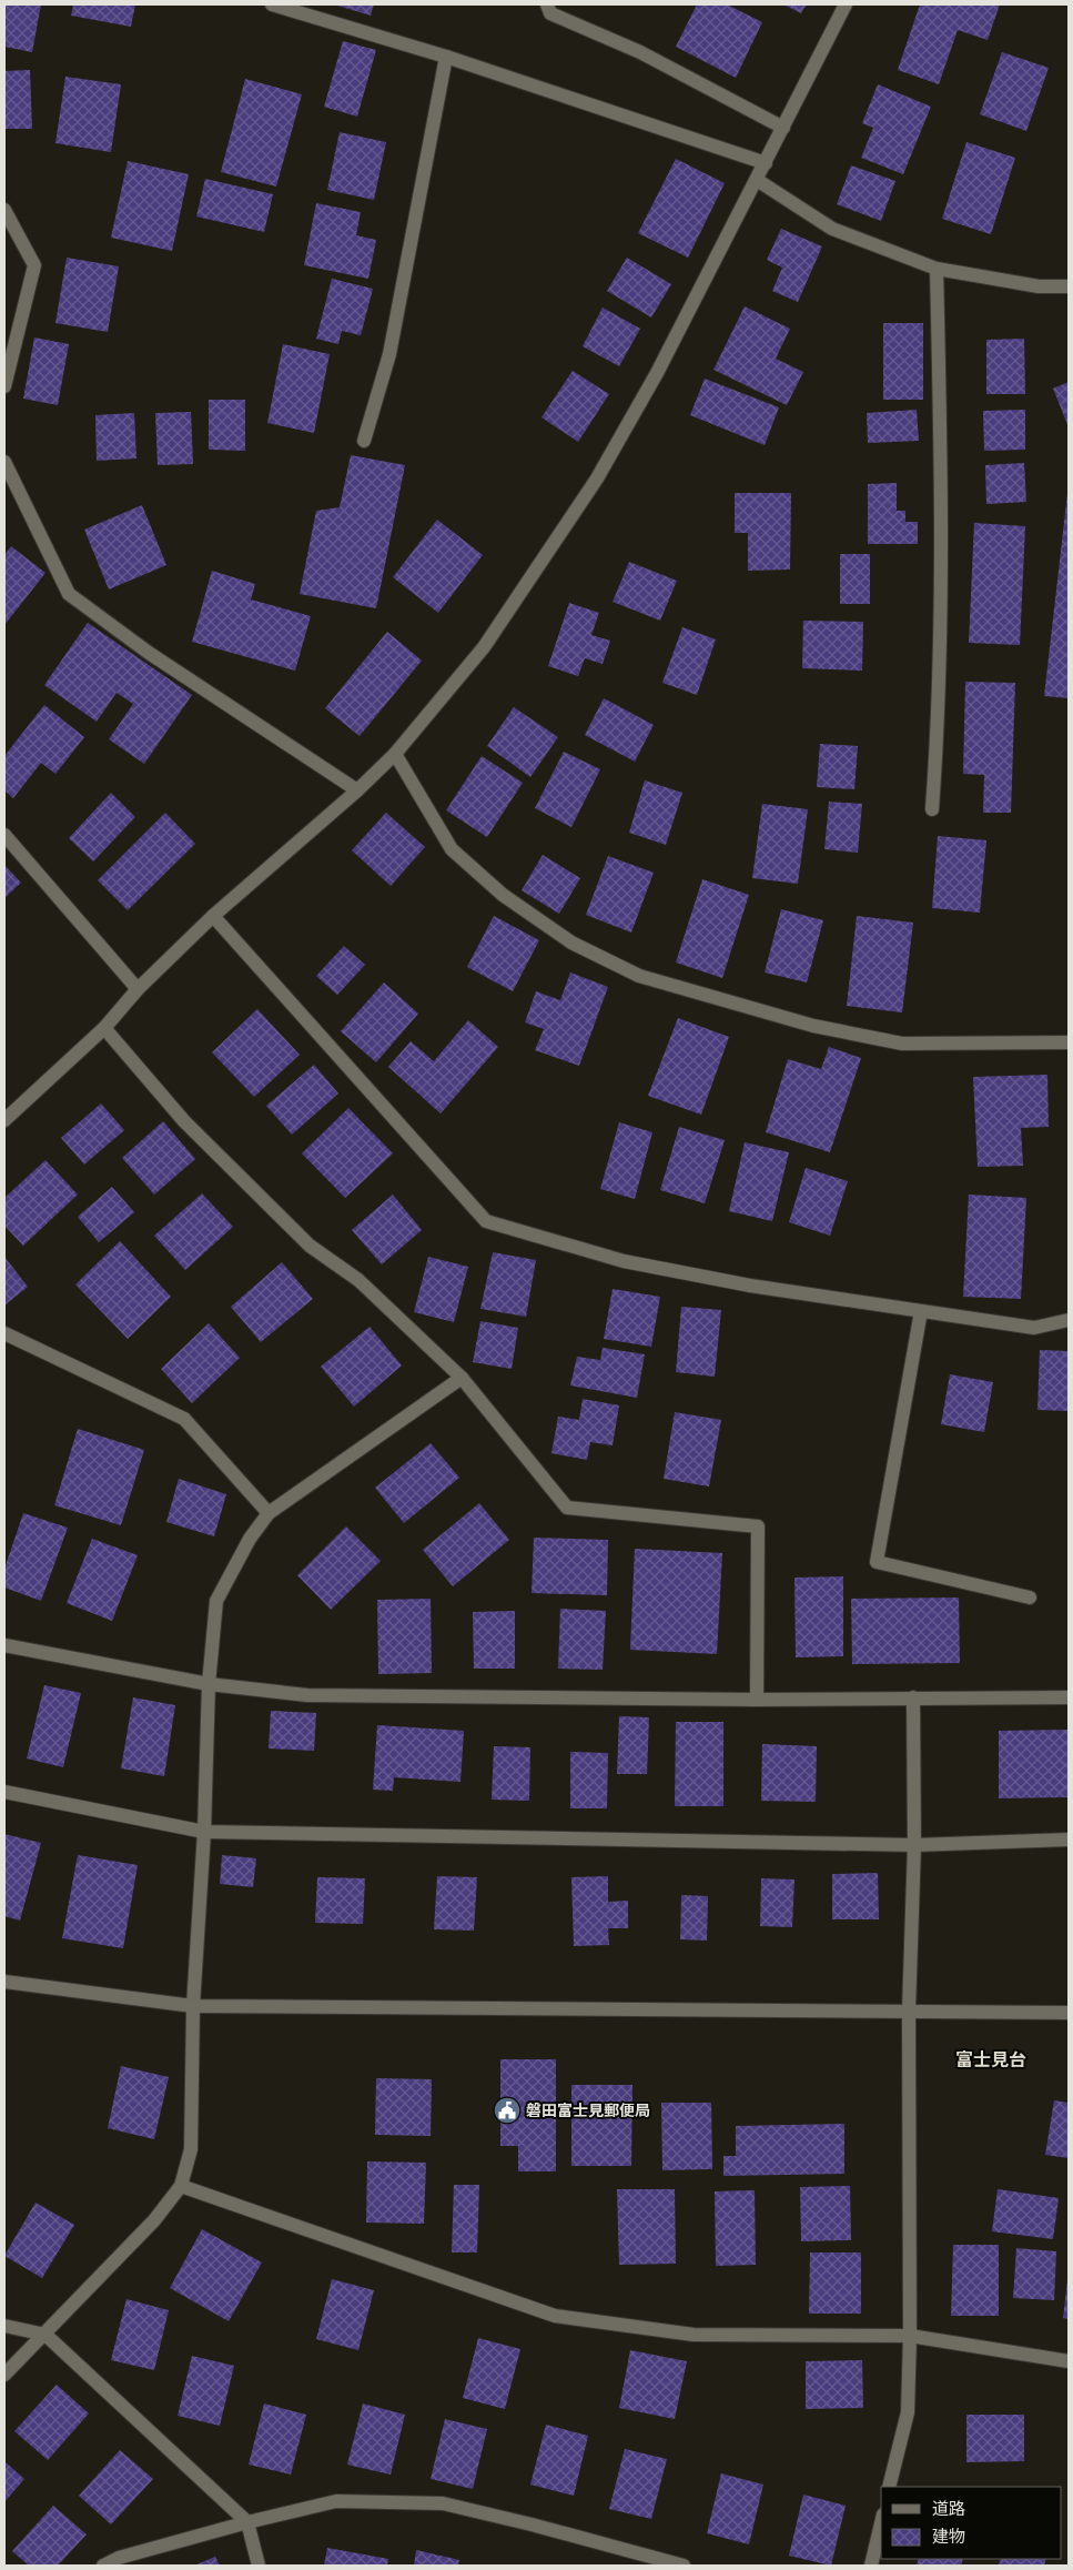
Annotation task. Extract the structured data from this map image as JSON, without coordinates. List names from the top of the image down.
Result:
{
  "districts": ["富士見台"],
  "places": {
    "public building": ["磐田富士見郵便局"]
  },
  "legend": ["道路", "建物"]
}
